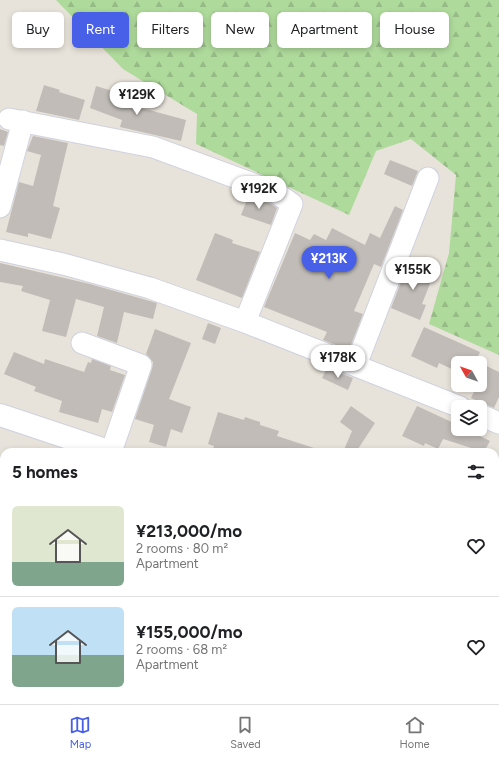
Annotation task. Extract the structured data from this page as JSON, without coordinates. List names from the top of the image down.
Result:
{
  "north": "top left",
  "page": {
    "chip": [
      "Buy",
      "Rent",
      "Filters",
      "New",
      "Apartment",
      "House"
    ],
    "price": [
      "¥129K",
      "¥192K",
      "¥213K",
      "¥155K",
      "¥178K"
    ],
    "heading": "5 homes",
    "list": [
      {
        "name": "¥213,000/mo",
        "note": "2 rooms · 80 m² · Apartment"
      },
      {
        "name": "¥155,000/mo",
        "note": "2 rooms · 68 m² · Apartment"
      }
    ],
    "tabs": ["Map", "Saved", "Home"]
  }
}
